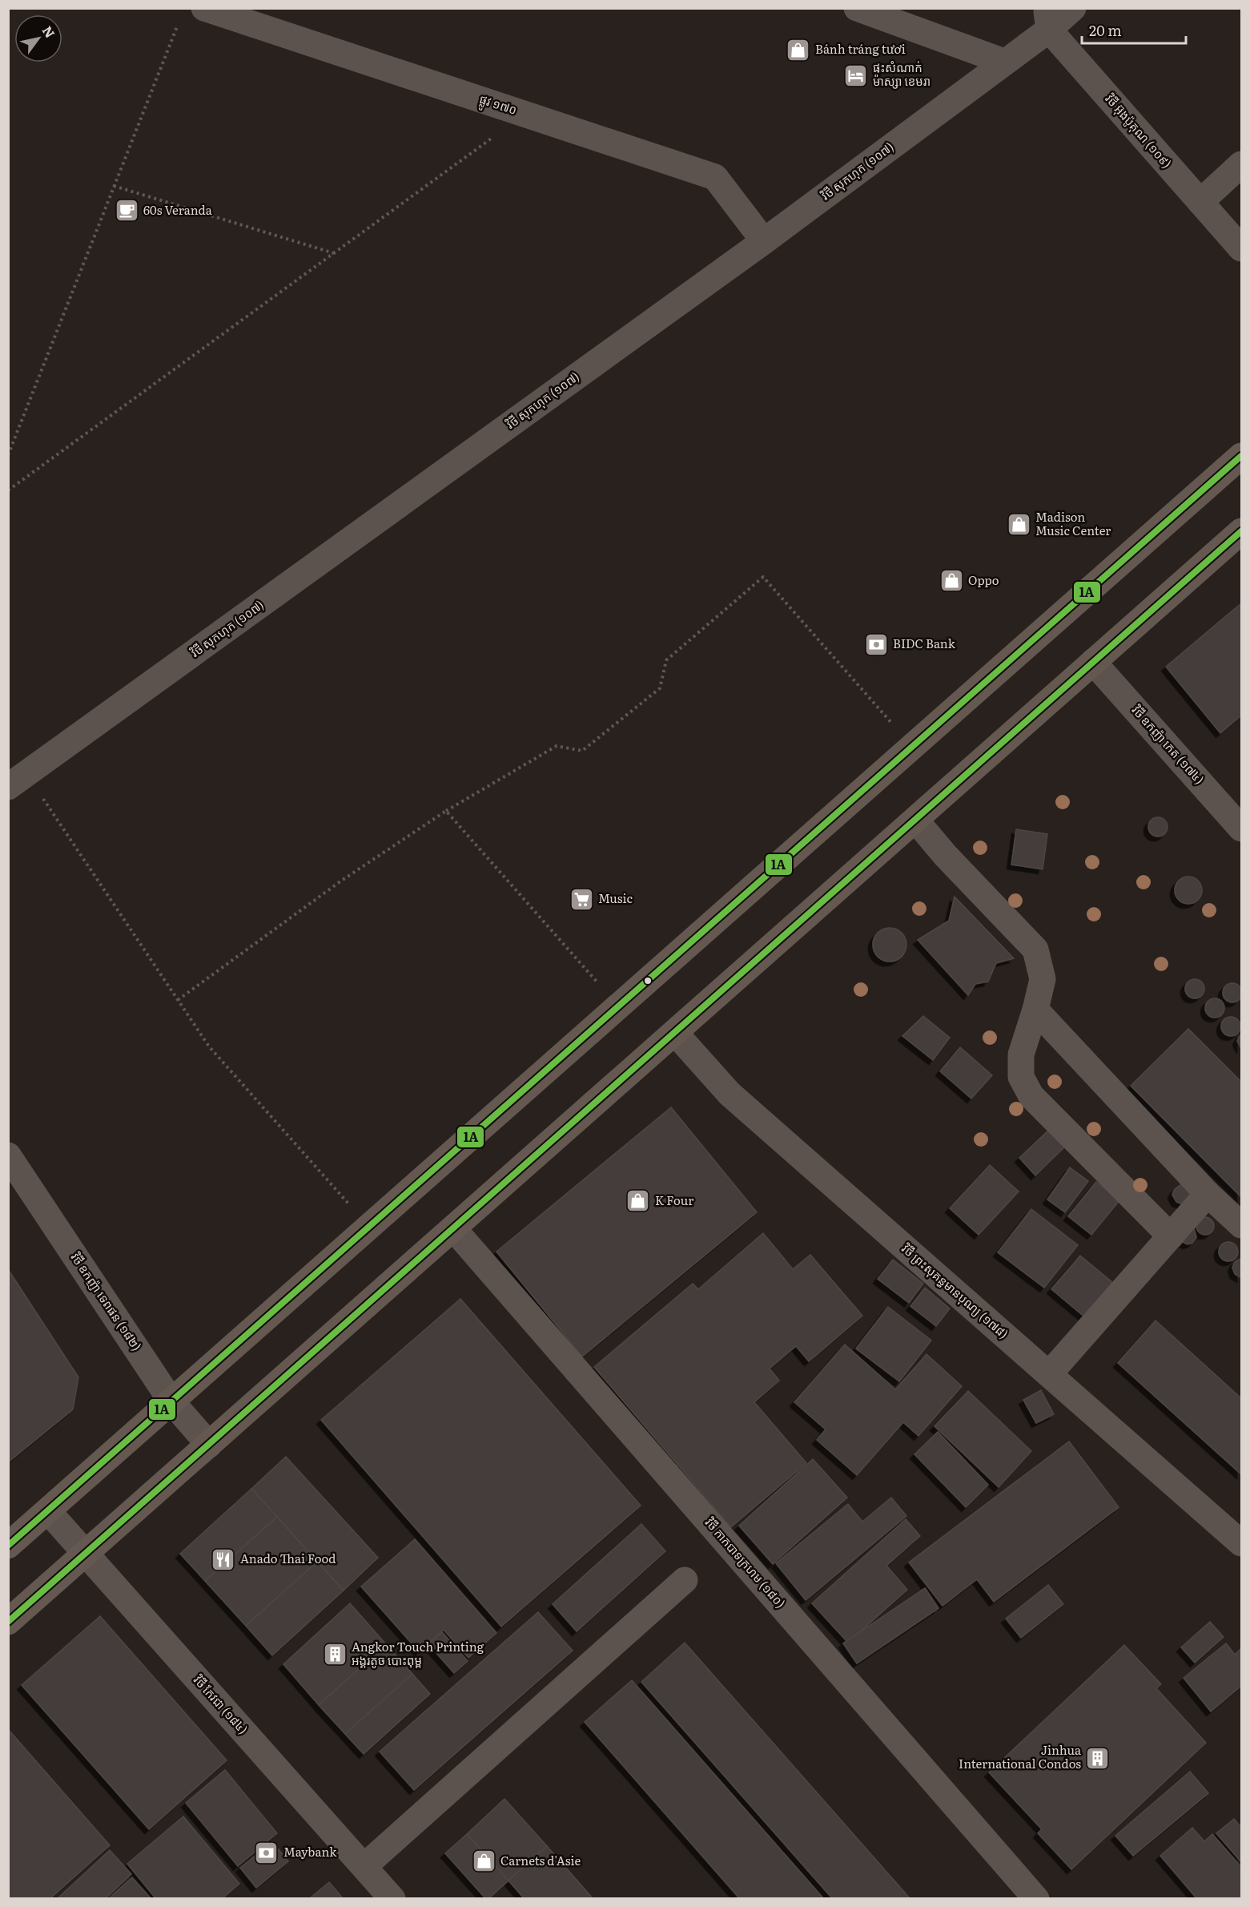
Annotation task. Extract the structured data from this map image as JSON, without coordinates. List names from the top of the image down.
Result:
{
  "streets": {
    "street": [
      "ផ្លូវ ១៧០",
      "វិថី អ៊ុងប៉ូគុណ (១០៩)",
      "វិថី សុកហុក (១០៧)",
      "វិថី ឧកញ៉ា កេត (១៧៤)",
      "វិថី ព្រះសុគន្ធមានបុណ្យ (១៧៨)",
      "វិថី ឧកញ៉ា ទេពផន (១៨២)",
      "វិថី កាកបាទក្រហម (១៨០)",
      "វិថី កែវជា (១៨៤)"
    ]
  },
  "crossings": [
    ["ផ្លូវ ១៧០", "វិថី សុកហុក (១០៧)"],
    ["វិថី អ៊ុងប៉ូគុណ (១០៩)", "វិថី សុកហុក (១០៧)"]
  ],
  "places": {
    "shop": [
      "Bánh tráng tươi",
      "Madison Music Center",
      "Oppo",
      "K Four",
      "Carnets d'Asie"
    ],
    "hotel": ["ផ្ទះសំណាក់ ម៉ាស្សា ខេមរា"],
    "cafe": ["60s Veranda"],
    "bank": ["BIDC Bank", "Maybank"],
    "supermarket": ["Music"],
    "restaurant": ["Anado Thai Food"],
    "building": ["Angkor Touch Printing អង្គរតូច បោះពុម្ព", "Jinhua International Condos"]
  },
  "lines": ["transit line 1A"],
  "scale_bar": "20 m",
  "north": "top right"
}
